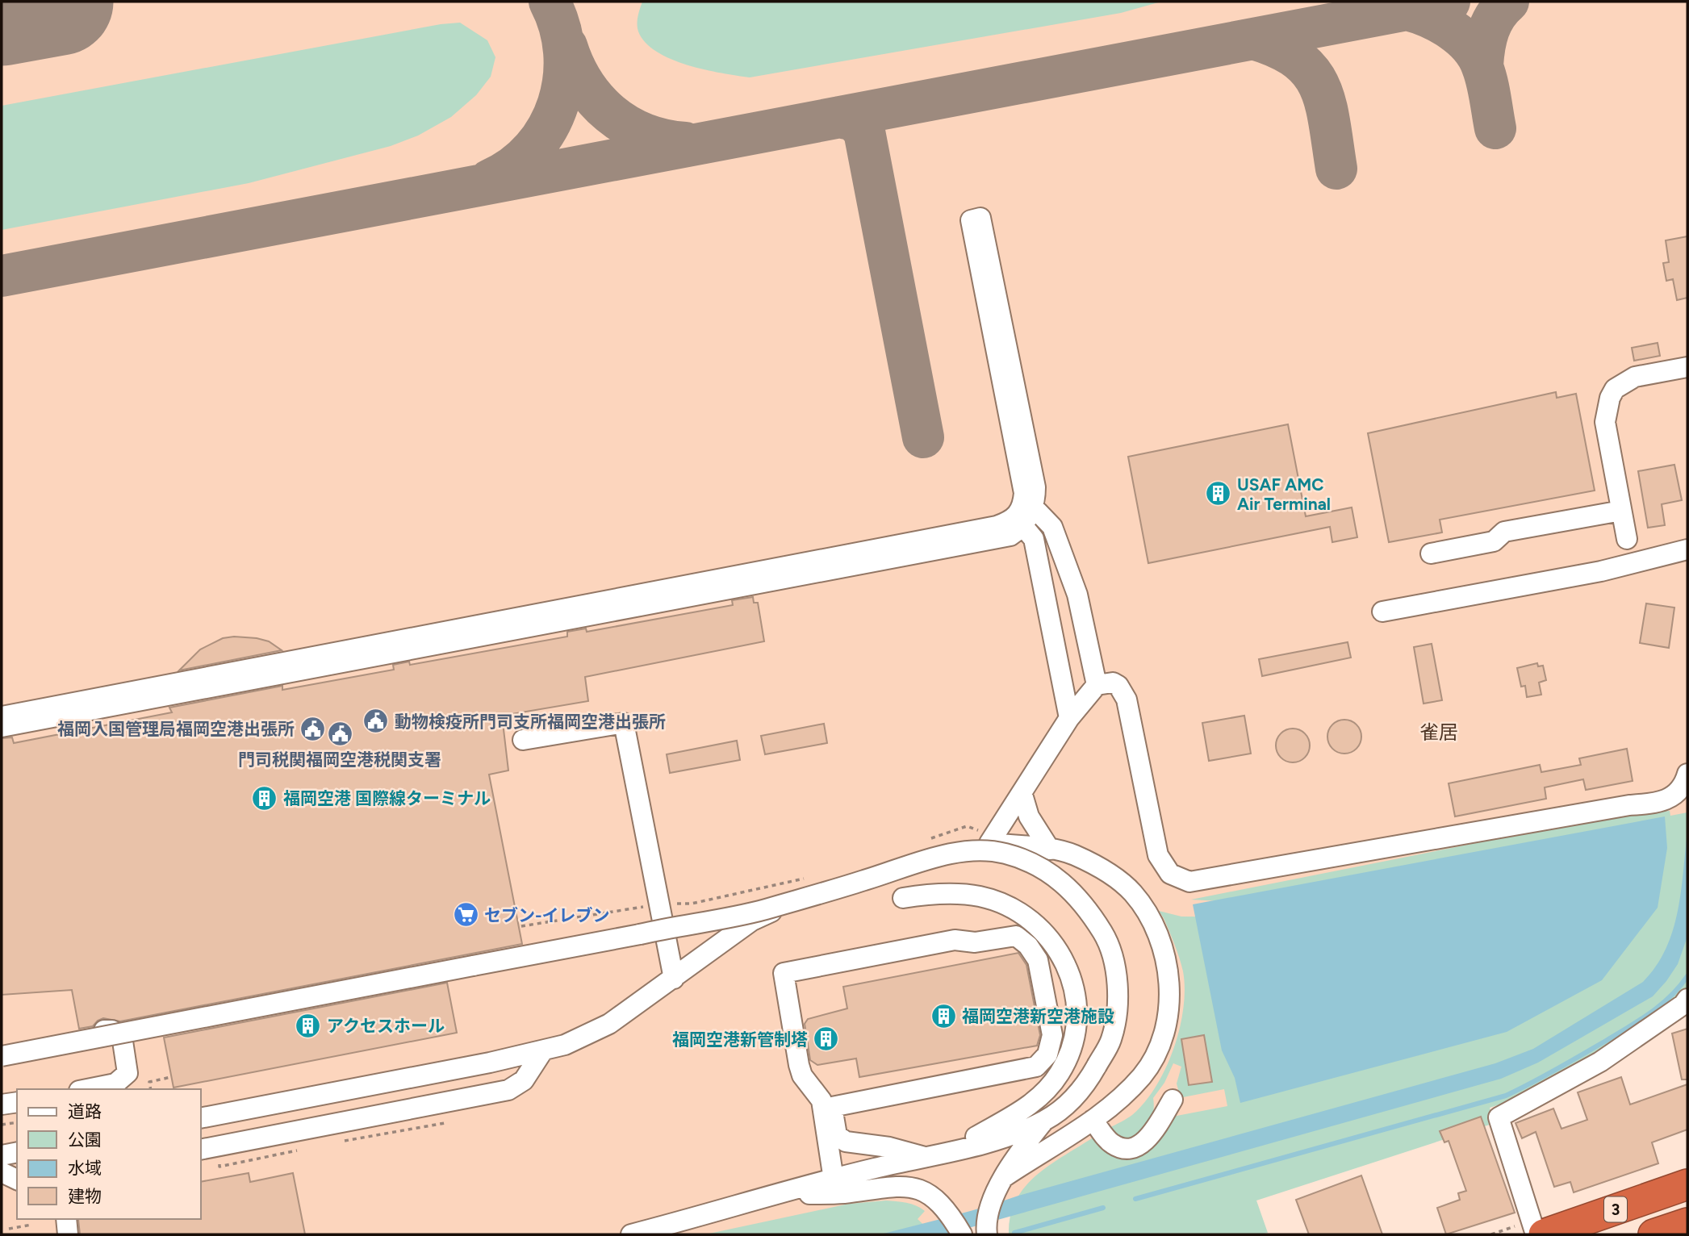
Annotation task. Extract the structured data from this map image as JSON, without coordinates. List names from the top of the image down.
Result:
{
  "streets": {
    "highway": ["3"]
  },
  "districts": ["雀居"],
  "places": {
    "building": [
      "USAF AMC Air Terminal",
      "福岡空港 国際線ターミナル",
      "福岡空港新空港施設",
      "アクセスホール",
      "福岡空港新管制塔"
    ],
    "public building": ["動物検疫所門司支所福岡空港出張所", "福岡入国管理局福岡空港出張所", "門司税関福岡空港税関支署"],
    "supermarket": ["セブン-イレブン"]
  },
  "legend": [
    "道路",
    "公園",
    "水域",
    "建物"
  ]
}
